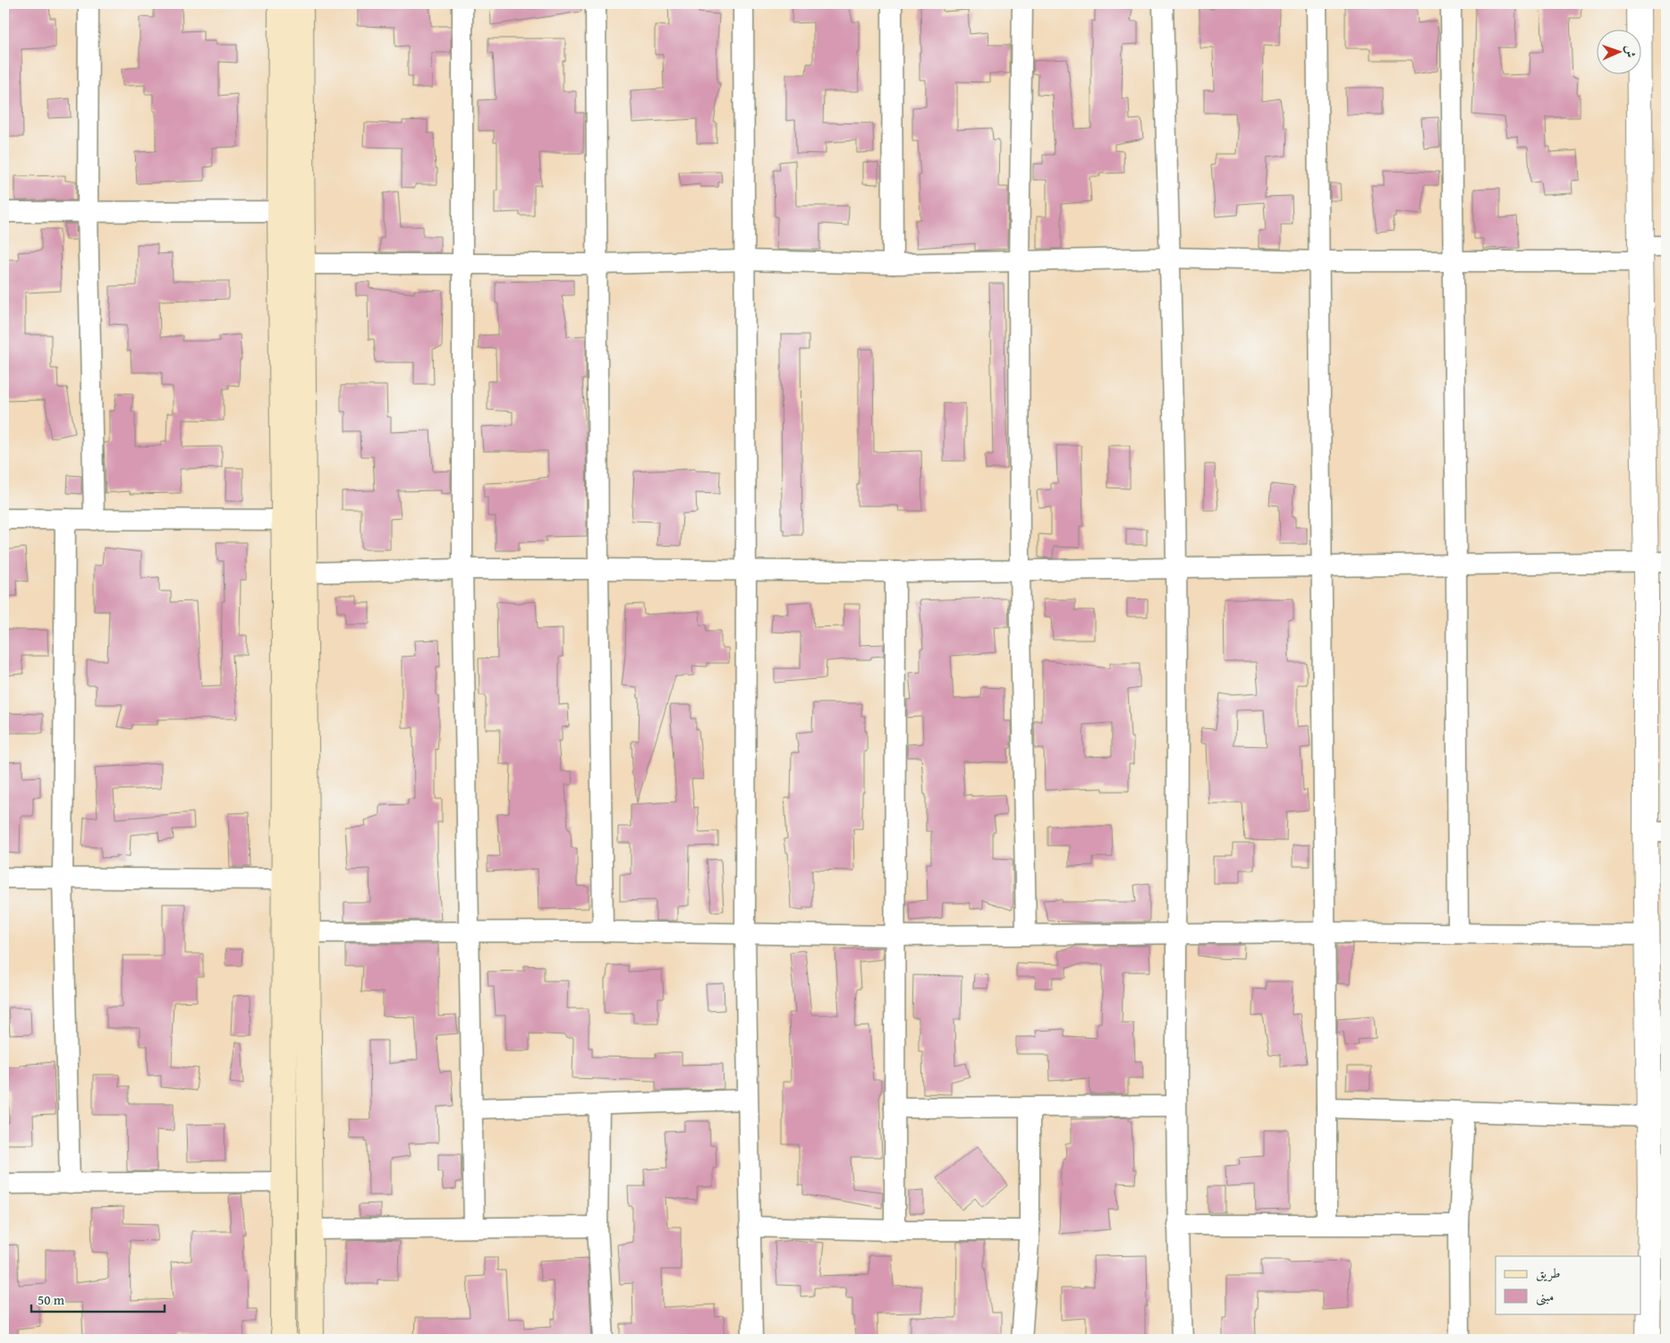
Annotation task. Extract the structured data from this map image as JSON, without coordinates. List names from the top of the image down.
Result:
{
  "legend": ["طريق", "مبنى"],
  "scale_bar": "50 m",
  "north": "right"
}
